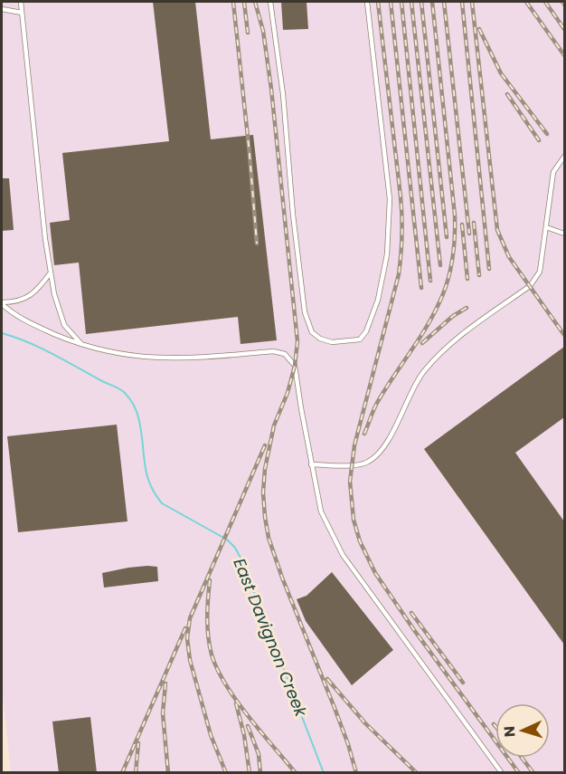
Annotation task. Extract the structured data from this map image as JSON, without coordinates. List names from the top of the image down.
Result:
{
  "water": ["East Davignon Creek"],
  "north": "left"
}
